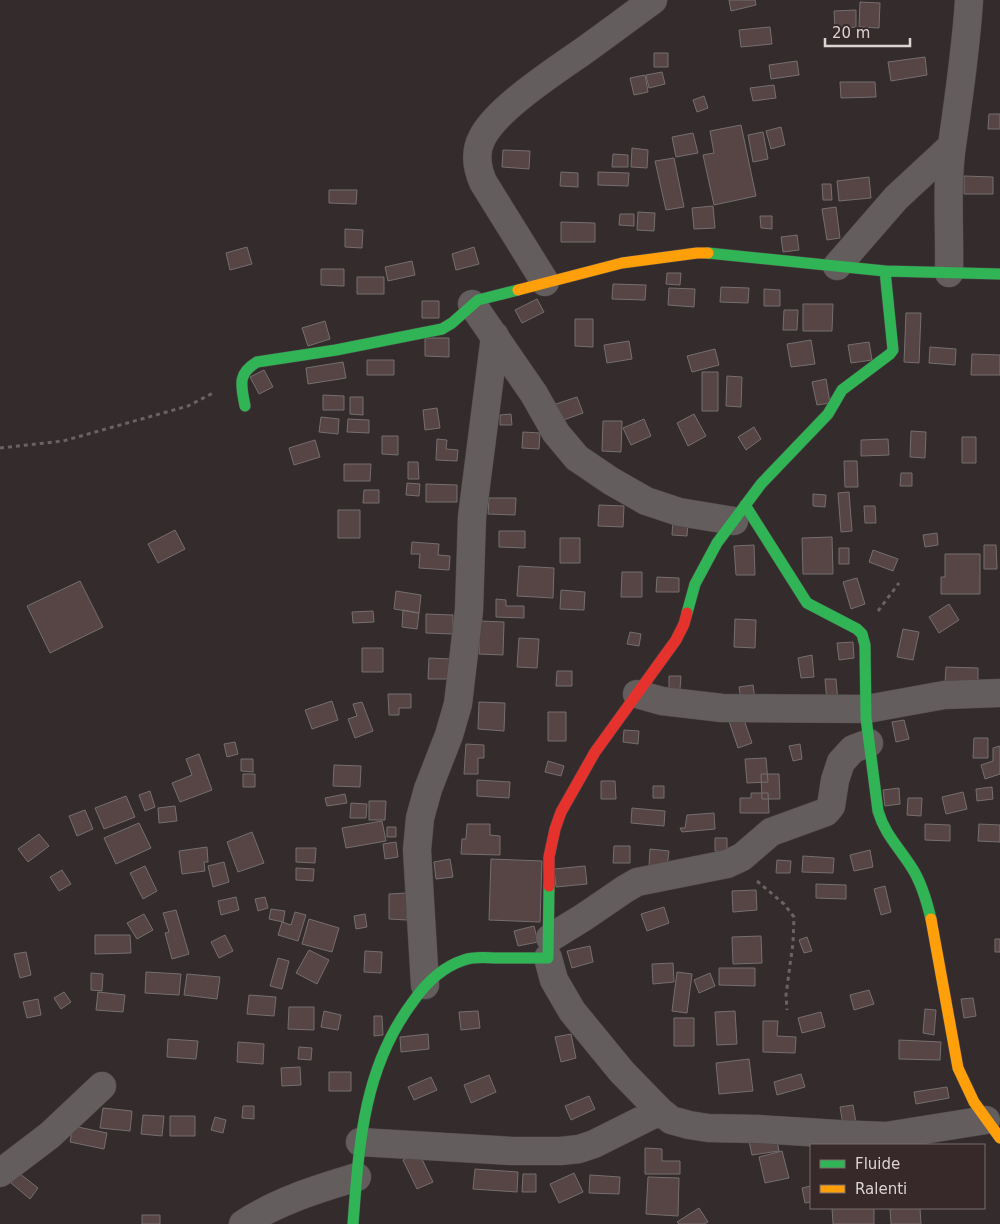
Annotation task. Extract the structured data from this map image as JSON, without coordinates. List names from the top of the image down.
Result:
{
  "legend": ["Fluide", "Ralenti"],
  "scale_bar": "20 m"
}
